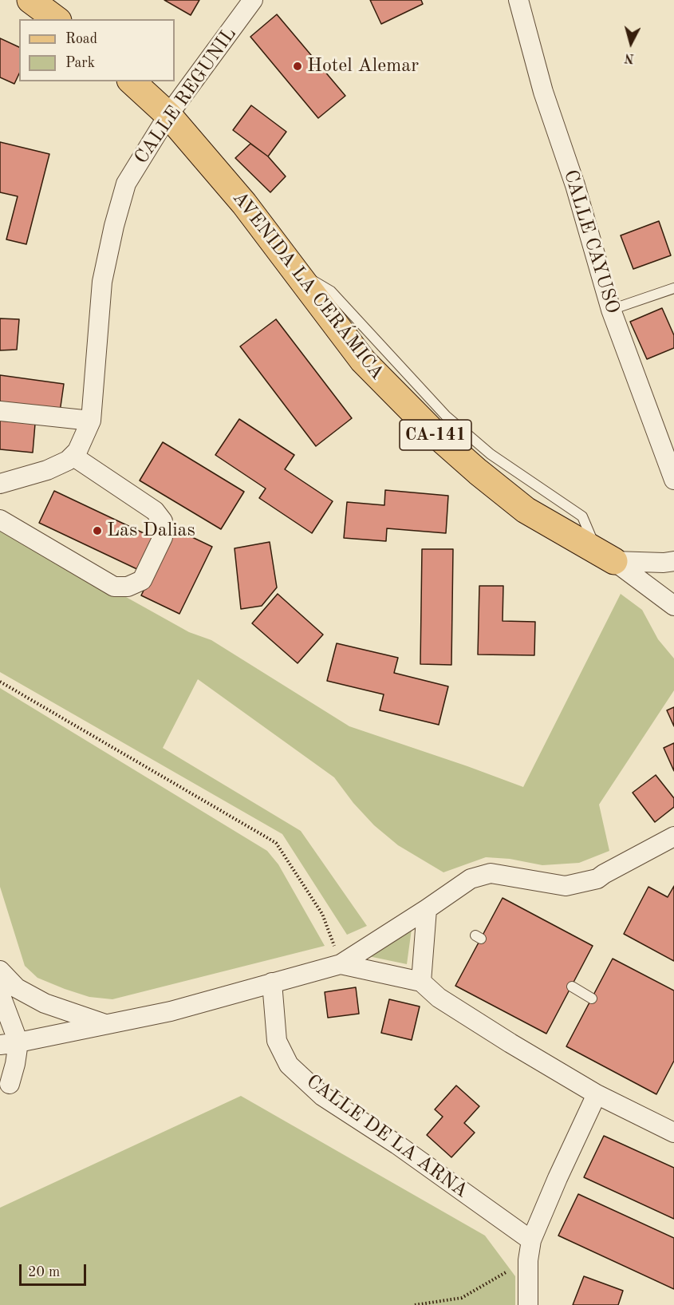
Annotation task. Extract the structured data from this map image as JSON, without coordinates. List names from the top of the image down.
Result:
{
  "streets": {
    "main road": ["AVENIDA LA CERÁMICA", "CA-141"],
    "street": ["CALLE REGUNIL", "CALLE CAYUSO", "CALLE DE LA ARNA"]
  },
  "crossings": [
    ["CALLE REGUNIL", "AVENIDA LA CERÁMICA"]
  ],
  "places": ["Hotel Alemar", "Las Dalias"],
  "legend": ["Road", "Park"],
  "scale_bar": "20 m",
  "north": "bottom"
}
